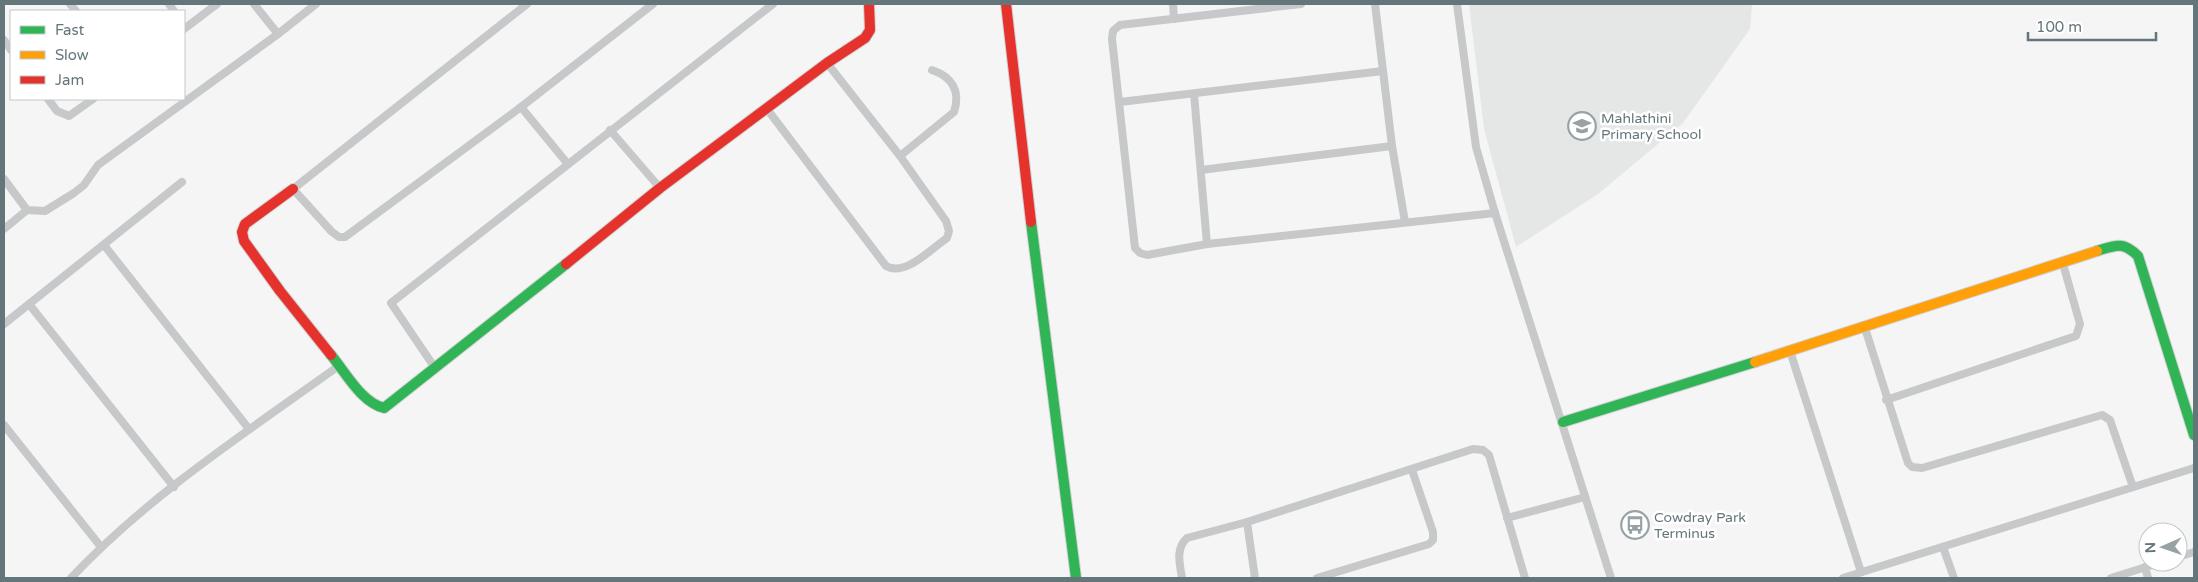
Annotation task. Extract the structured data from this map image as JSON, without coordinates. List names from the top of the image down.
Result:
{
  "places": {
    "school or university": ["Mahlathini Primary School"],
    "bus stop": ["Cowdray Park Terminus"]
  },
  "legend": ["Fast", "Slow", "Jam"],
  "scale_bar": "100 m",
  "north": "left"
}
